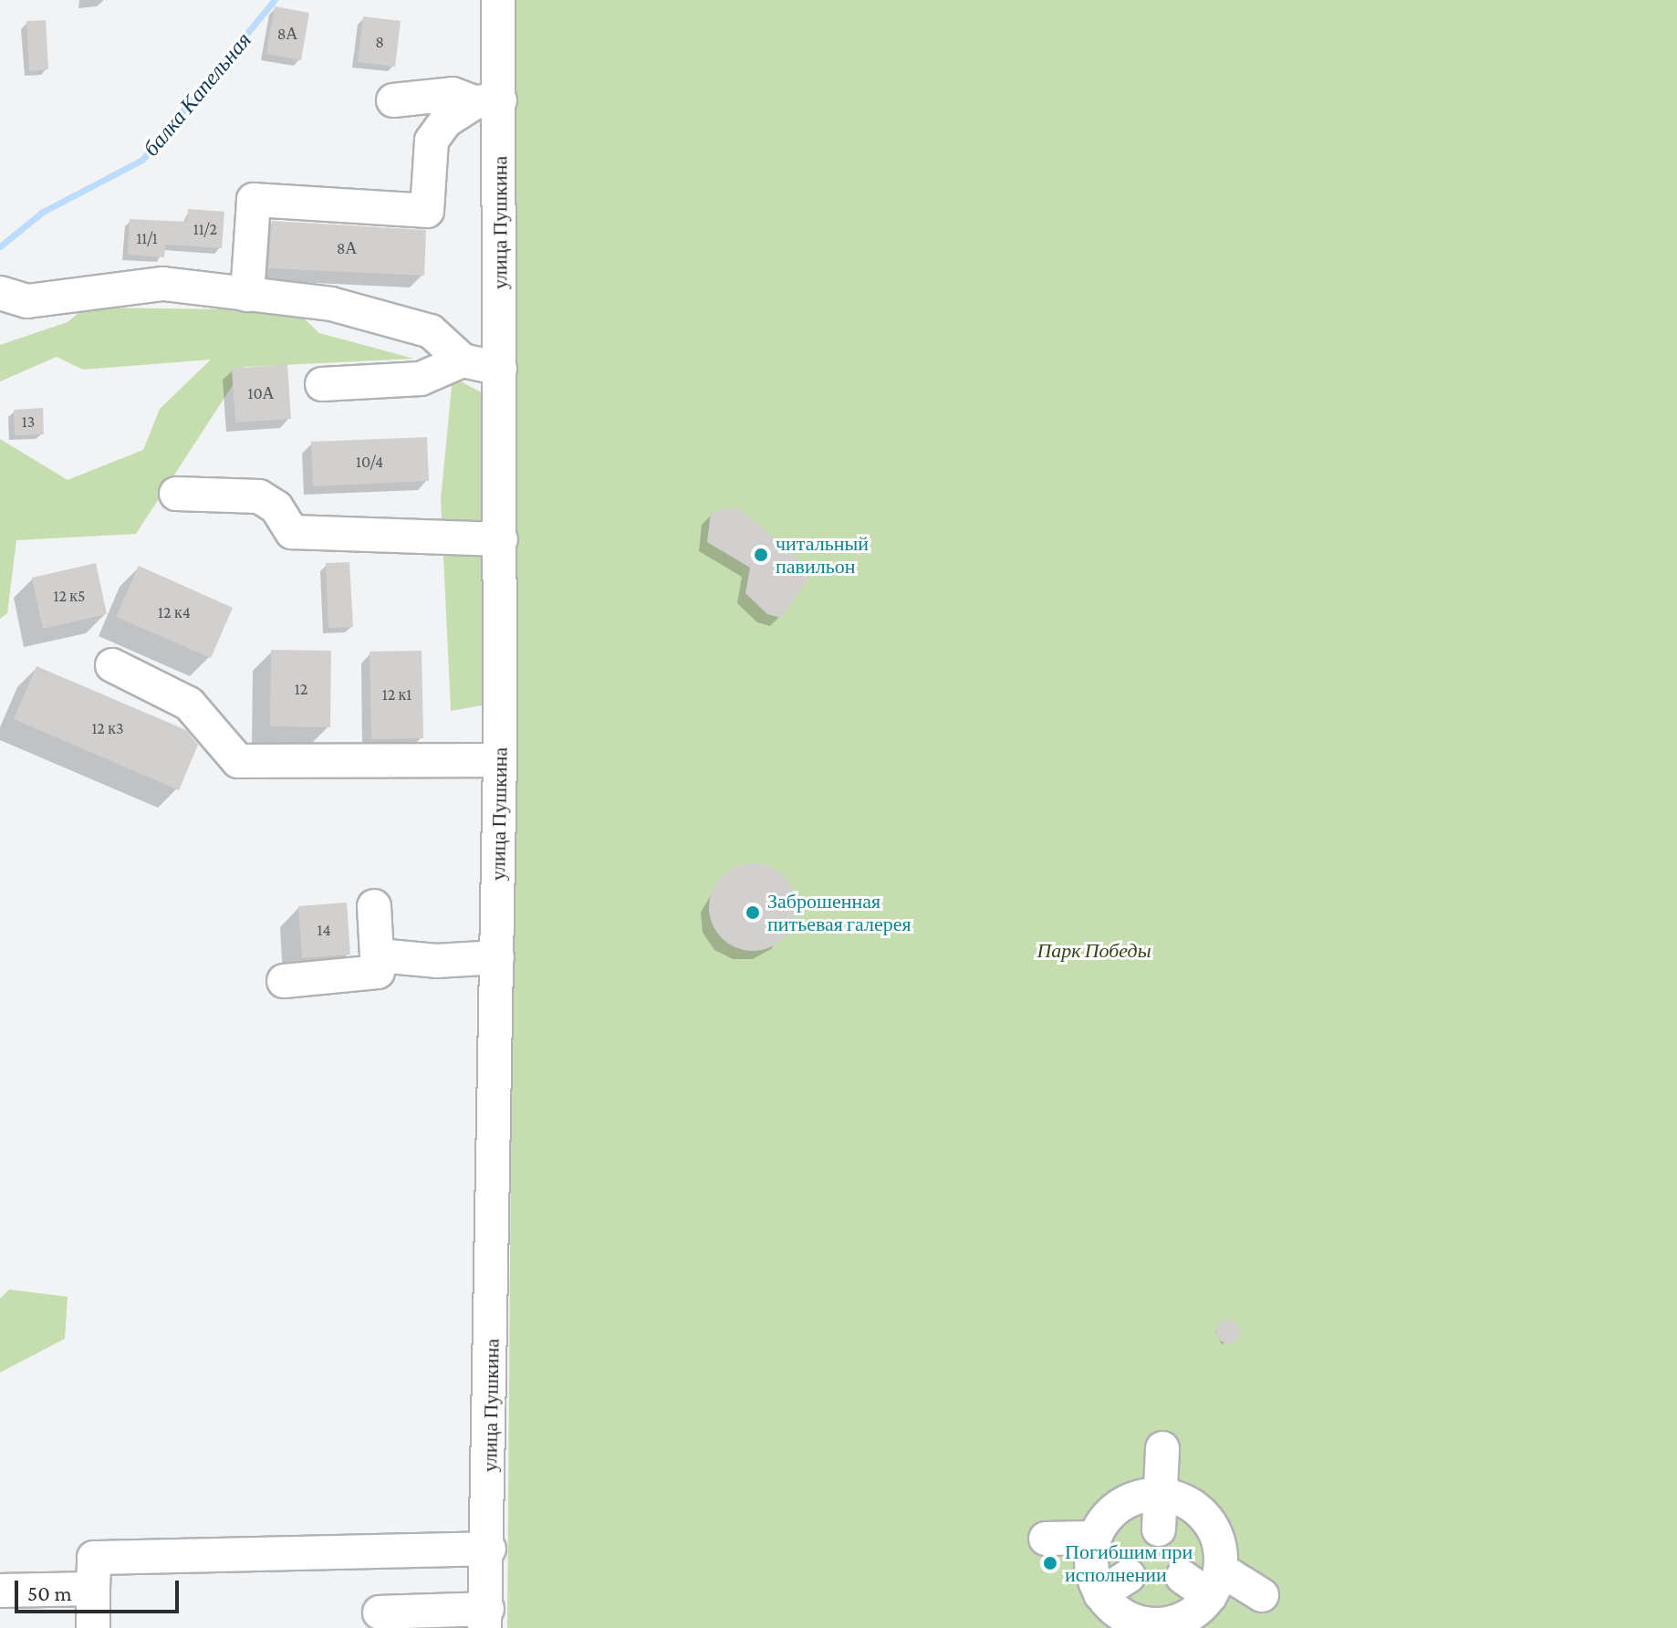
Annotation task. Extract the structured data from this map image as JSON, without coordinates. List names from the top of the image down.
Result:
{
  "streets": {
    "street": ["улица Пушкина"]
  },
  "water": ["балка Капельная"],
  "parks": ["Парк Победы"],
  "places": ["читальный павильон", "Заброшенная питьевая галерея", "Погибшим при исполнении"],
  "house_numbers": [
    "8А",
    "8",
    "11/2",
    "11/1",
    "8А",
    "10А",
    "13",
    "10/4",
    "12 к5",
    "12 к4",
    "12",
    "12 к1",
    "12 к3",
    "14"
  ],
  "scale_bar": "50 m"
}
